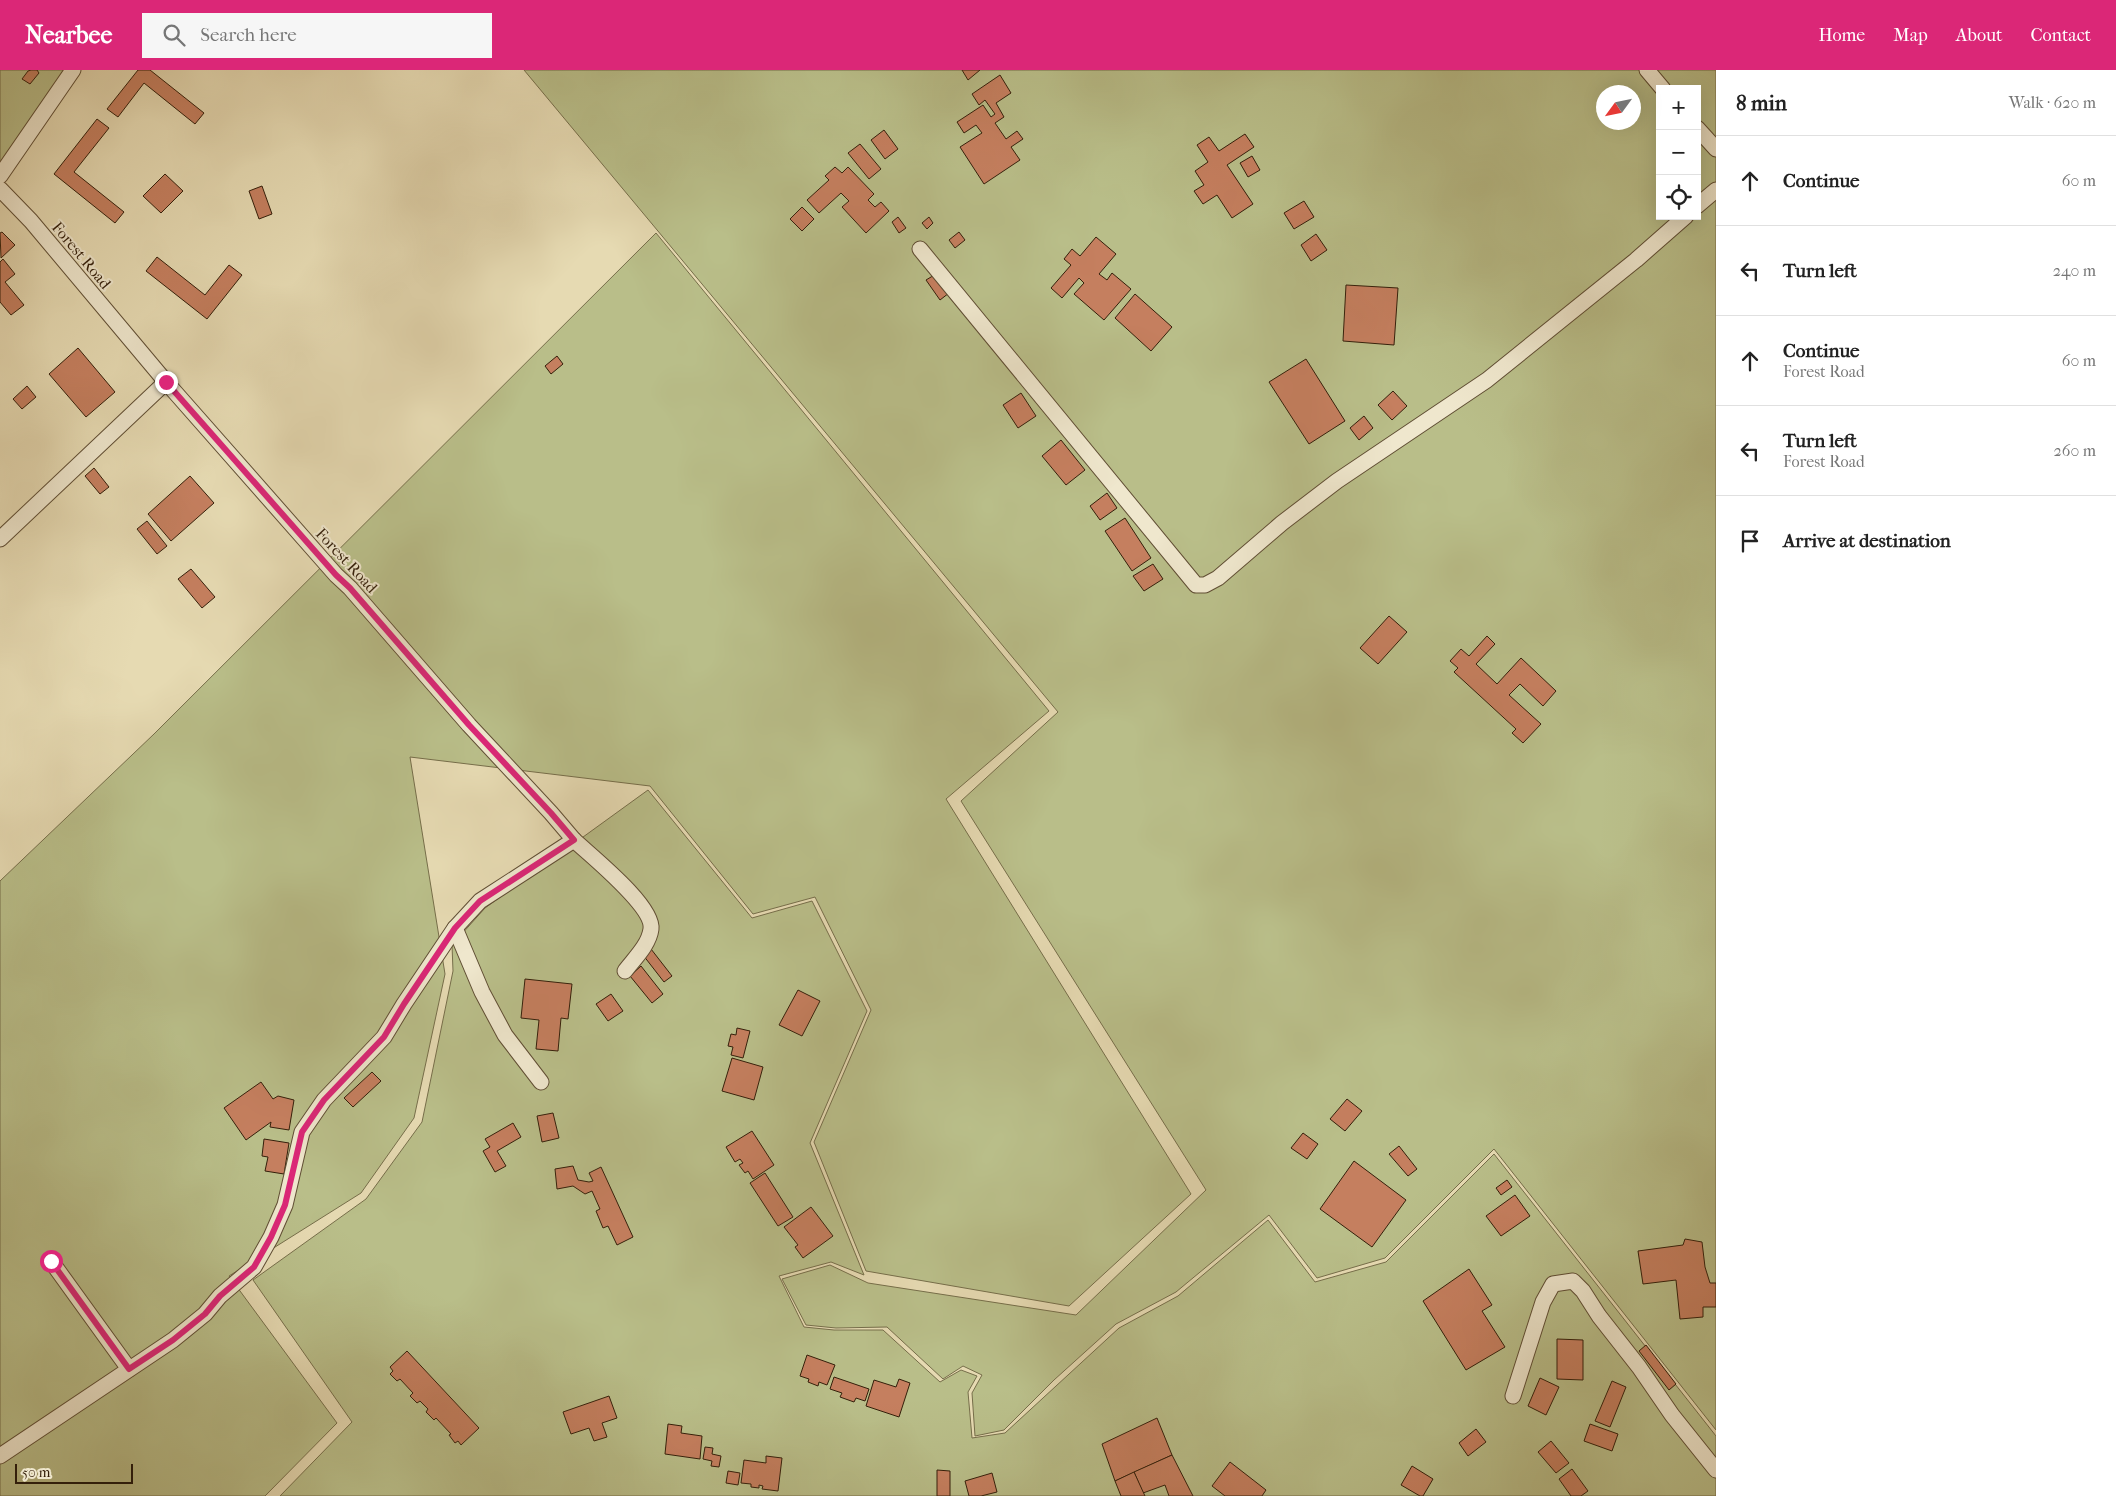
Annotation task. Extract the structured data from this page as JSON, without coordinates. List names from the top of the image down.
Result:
{
  "streets": {
    "street": ["Forest Road"]
  },
  "scale_bar": "50 m",
  "north": "bottom left",
  "page": {
    "header": "Nearbee",
    "search": "Search here",
    "nav": [
      "Home",
      "Map",
      "About",
      "Contact"
    ],
    "heading": ["8 min", "Walk · 620 m"],
    "map_buttons": ["+", "−"],
    "list": [
      ["Continue", "60 m"],
      ["Turn left", "240 m"],
      ["Continue", "Forest Road", "60 m"],
      ["Turn left", "Forest Road", "260 m"],
      "Arrive at destination"
    ],
    "scale": "50 m"
  }
}
